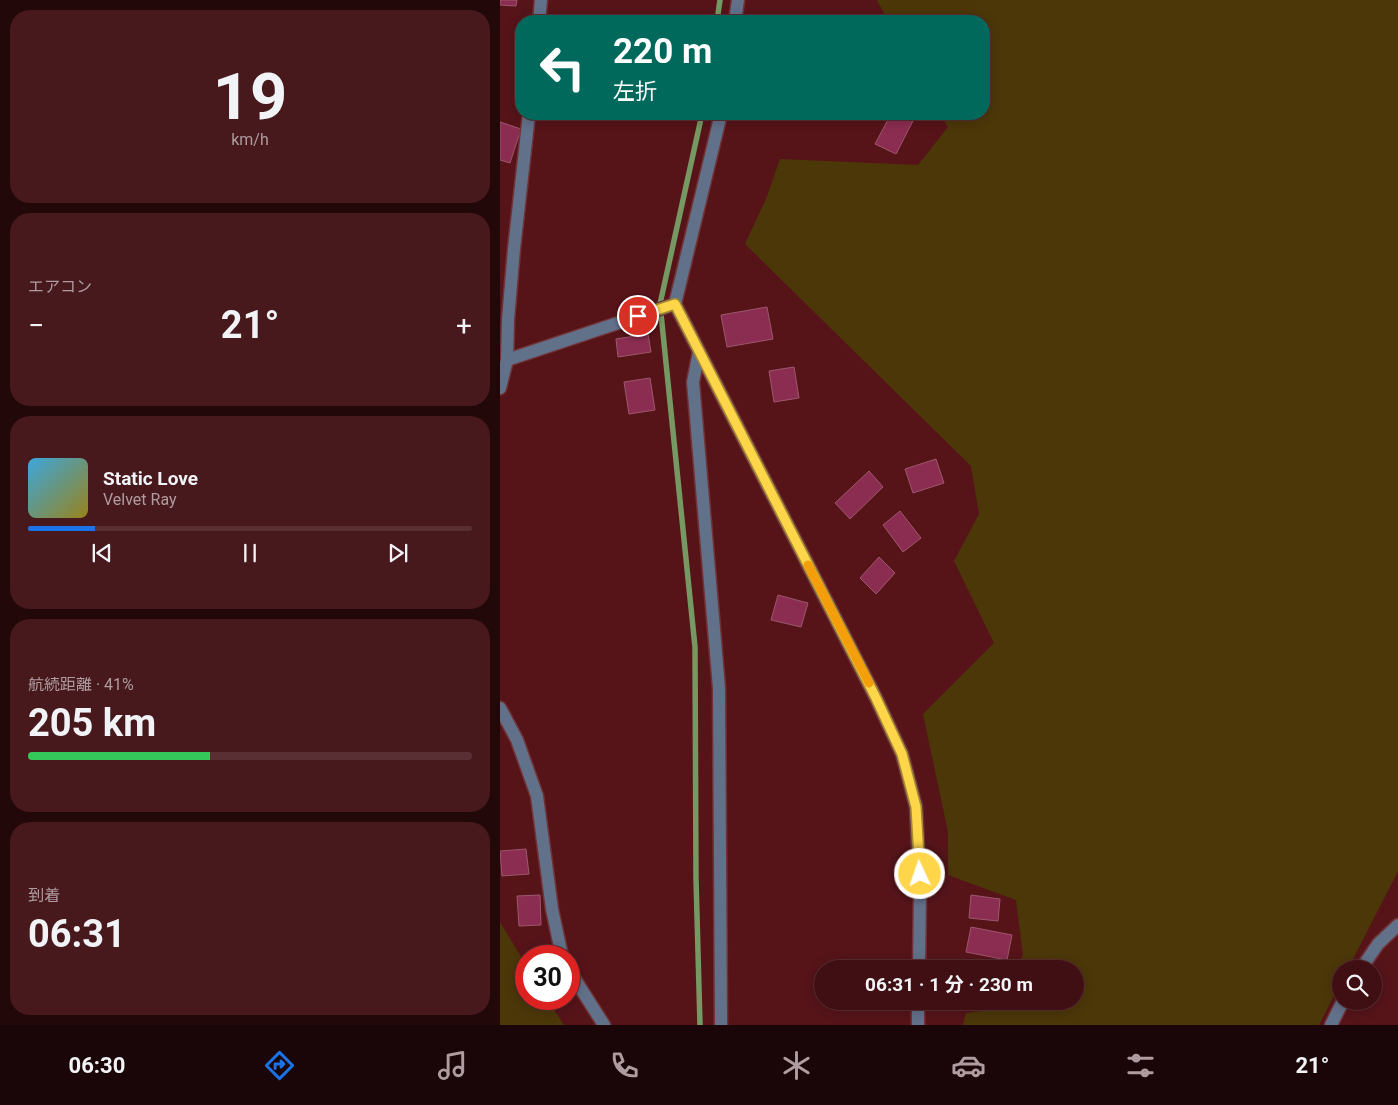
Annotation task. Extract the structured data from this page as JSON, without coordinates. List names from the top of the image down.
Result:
{
  "page": {
    "tile": [
      ["19", "km/h"],
      "エアコン",
      ["航続距離 · 41%", "205 km"],
      ["到着", "06:31"]
    ],
    "turn": ["220 m", "左折"],
    "heat": ["−", "21°", "+"],
    "song": ["Static Love", "Velvet Ray"],
    "limit": "30",
    "trip": "06:31 · 1 分 · 230 m",
    "tabs": ["06:30", "21°"]
  }
}
